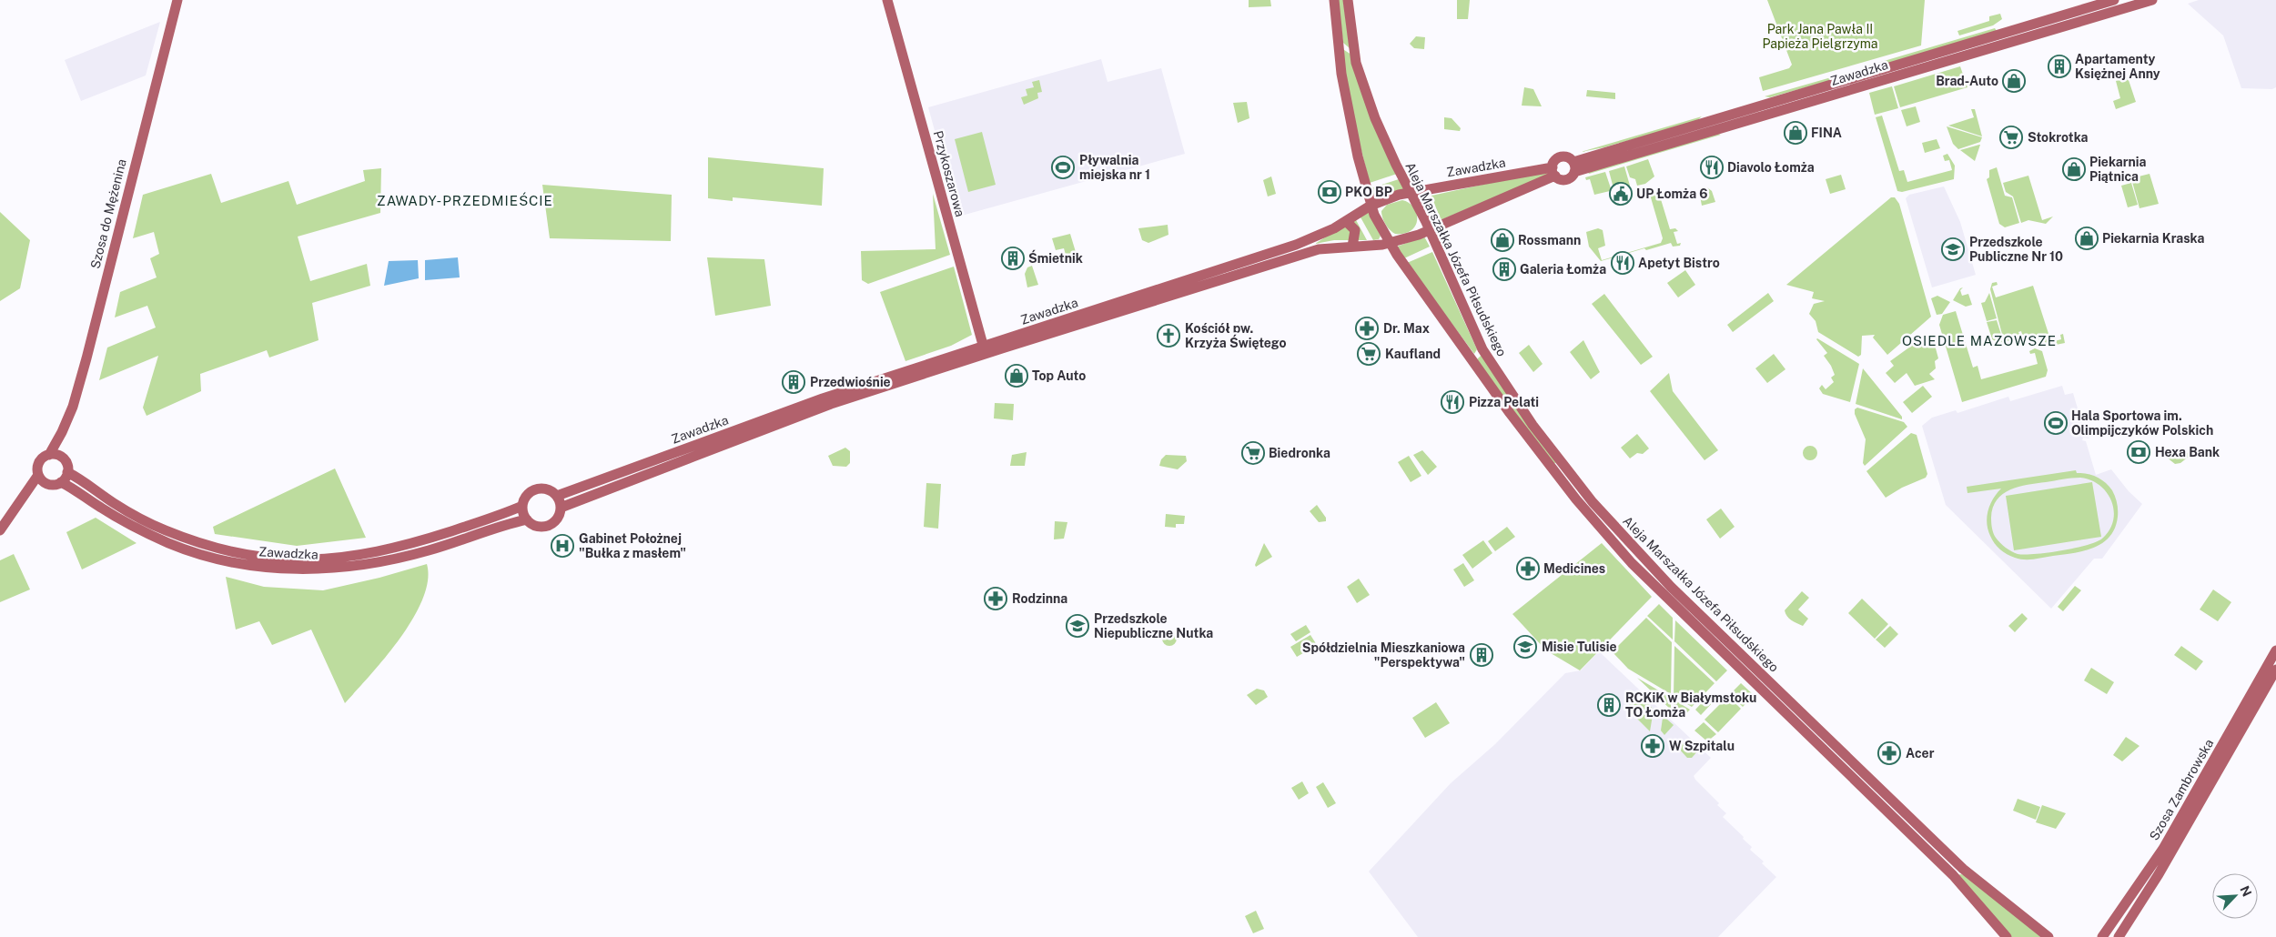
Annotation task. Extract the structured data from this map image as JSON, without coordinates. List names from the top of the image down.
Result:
{
  "streets": {
    "street": [
      "Zawadzka",
      "Przykoszarowa",
      "Szosa do Mężenina",
      "Aleja Marszałka Józefa Piłsudskiego",
      "Szosa Zambrowska"
    ]
  },
  "crossings": [
    ["Zawadzka", "Przykoszarowa"],
    ["Zawadzka", "Szosa do Mężenina"],
    ["Zawadzka", "Aleja Marszałka Józefa Piłsudskiego"]
  ],
  "districts": ["ZAWADY-PRZEDMIEŚCIE", "OSIEDLE MAZOWSZE"],
  "parks": ["Park Jana Pawła II Papieża Pielgrzyma"],
  "places": {
    "building": [
      "Apartamenty Księżnej Anny",
      "Śmietnik",
      "Galeria Łomża",
      "Przedwiośnie",
      "Spółdzielnia Mieszkaniowa \"Perspektywa\"",
      "RCKiK w Białymstoku TO Łomża"
    ],
    "shop": [
      "Brad-Auto",
      "FINA",
      "Piekarnia Piątnica",
      "Piekarnia Kraska",
      "Rossmann",
      "Top Auto"
    ],
    "supermarket": ["Stokrotka", "Kaufland", "Biedronka"],
    "sports": ["Pływalnia miejska nr 1", "Hala Sportowa im. Olimpijczyków Polskich"],
    "restaurant": ["Diavolo Łomża", "Apetyt Bistro", "Pizza Pelati"],
    "bank": ["PKO BP", "Hexa Bank"],
    "public building": ["UP Łomża 6"],
    "school or university": ["Przedszkole Publiczne Nr 10", "Przedszkole Niepubliczne Nutka", "Misie Tulisie"],
    "pharmacy": [
      "Dr. Max",
      "Medicines",
      "Rodzinna",
      "W Szpitalu",
      "Acer"
    ],
    "church": ["Kościół pw. Krzyża Świętego"],
    "hospital": ["Gabinet Położnej \"Bułka z masłem\""]
  },
  "north": "top right"
}
